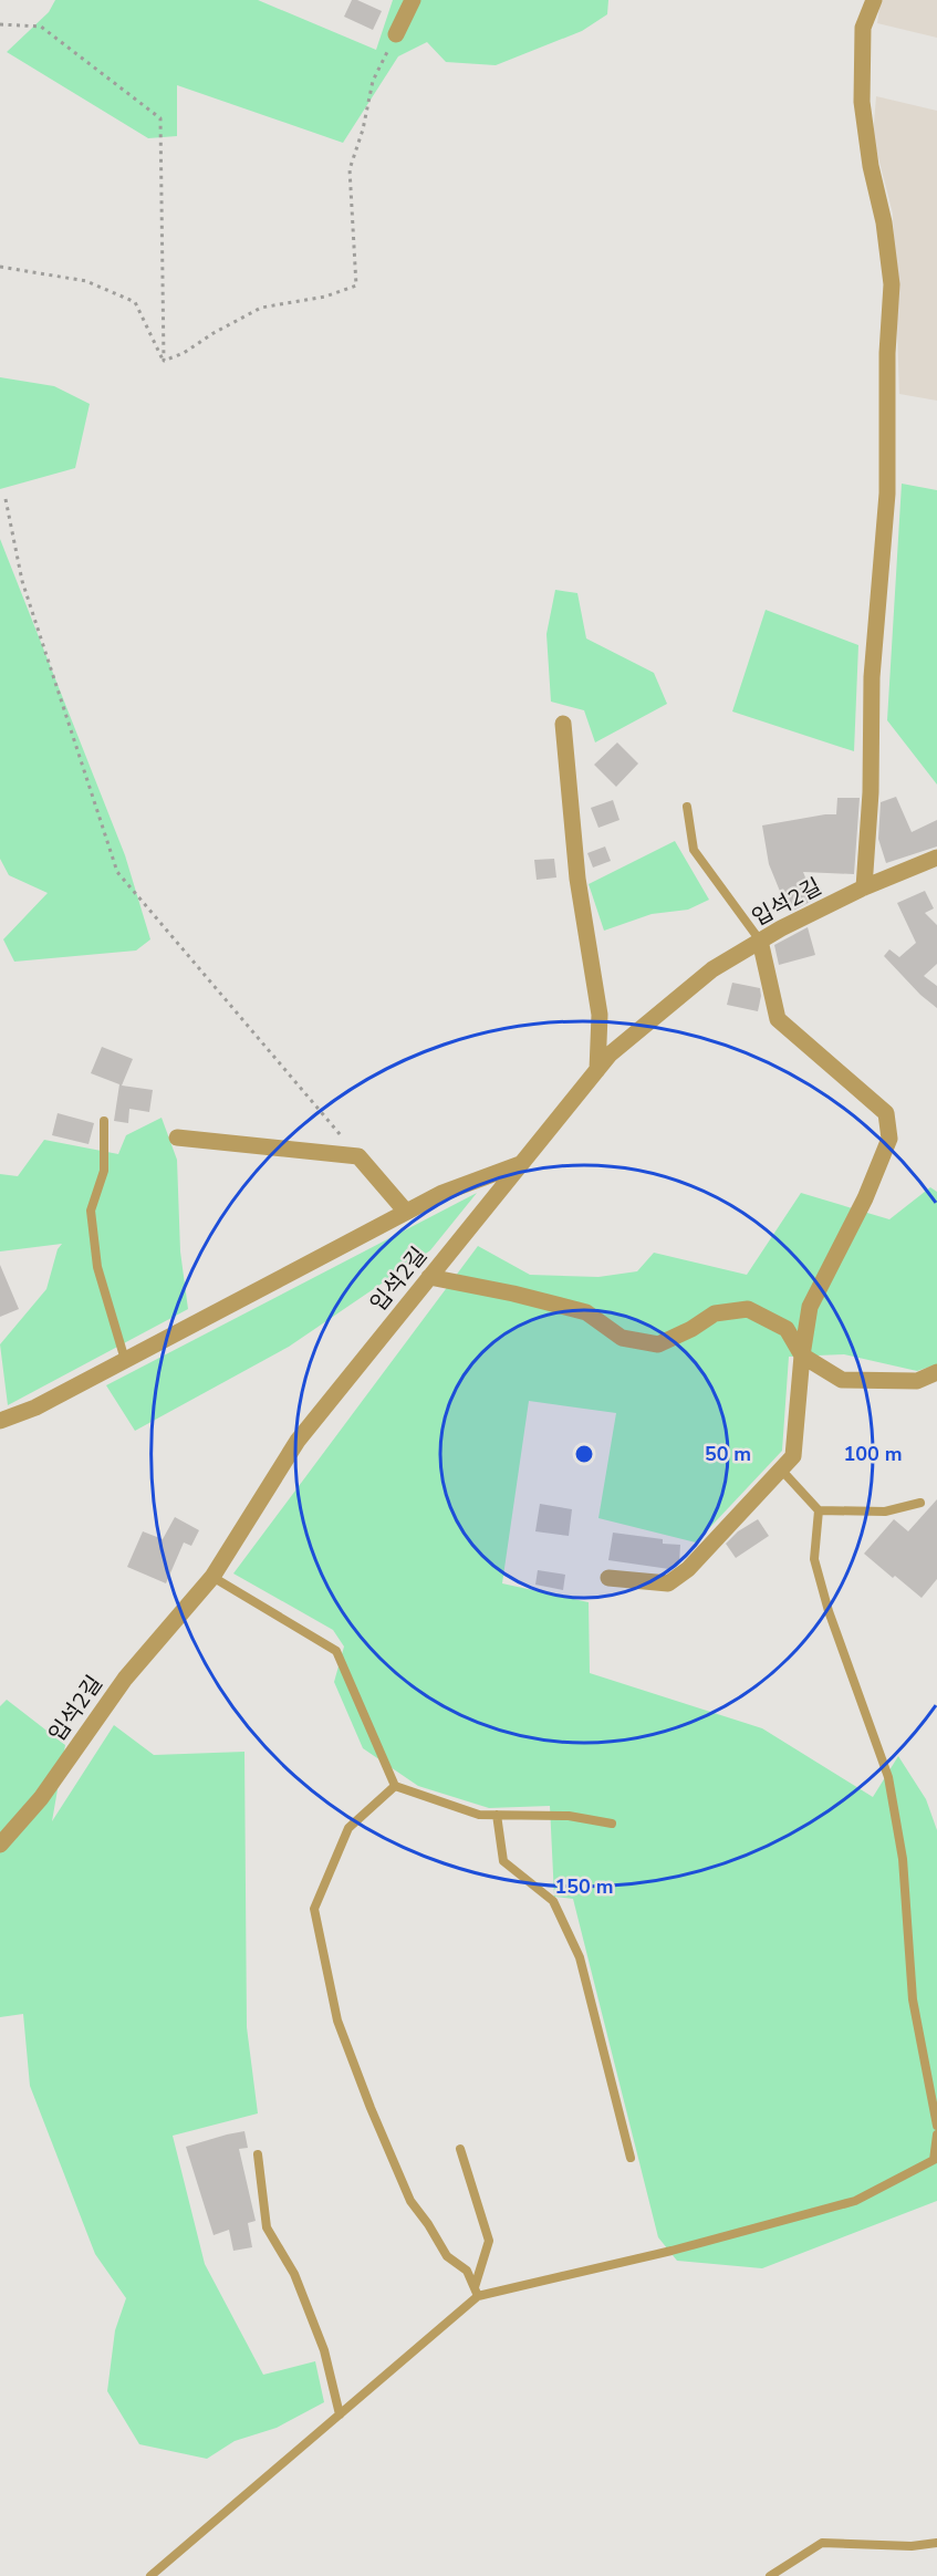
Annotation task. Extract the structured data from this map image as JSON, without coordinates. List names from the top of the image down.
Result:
{
  "streets": {
    "street": ["입석2길"]
  },
  "rings": ["50 m", "100 m", "150 m"]
}
